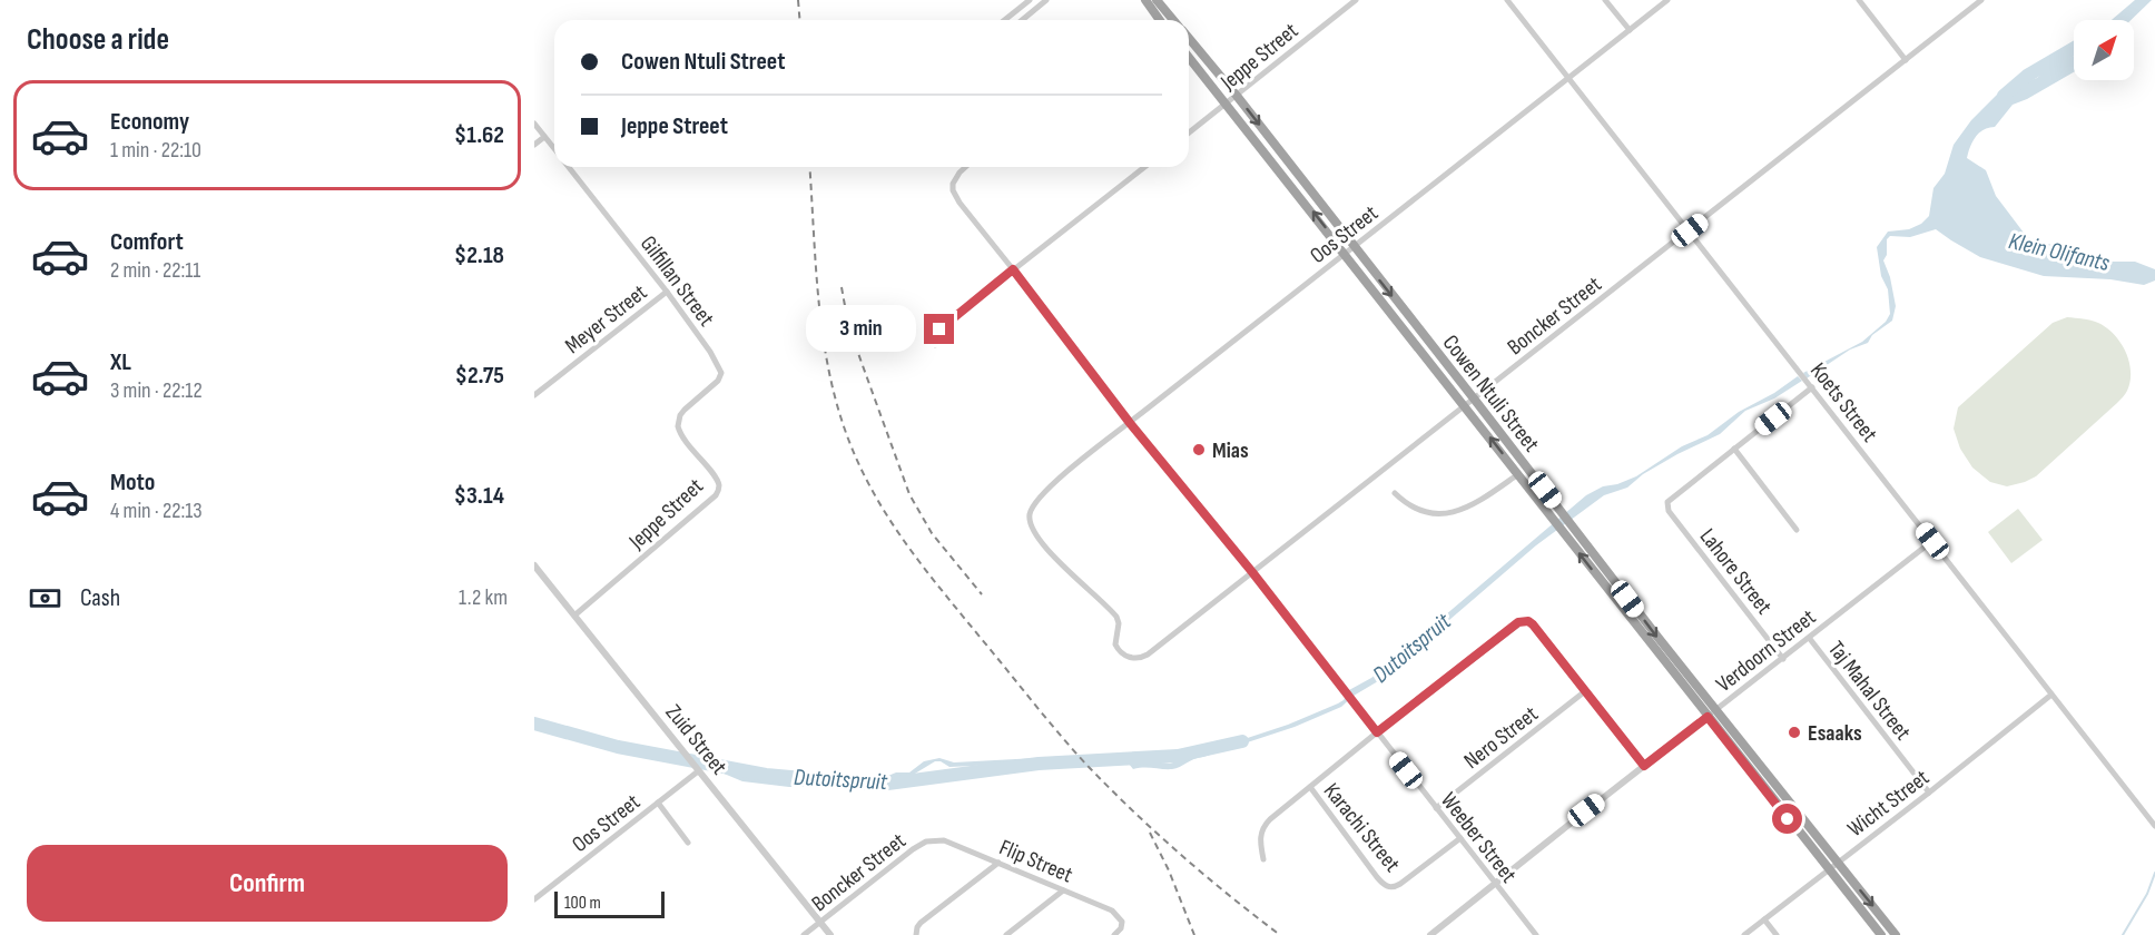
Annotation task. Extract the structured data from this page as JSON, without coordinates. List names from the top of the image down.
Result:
{
  "streets": {
    "highway": ["Cowen Ntuli Street"],
    "street": [
      "Jeppe Street",
      "Oos Street",
      "Gilfillan Street",
      "Boncker Street",
      "Meyer Street",
      "Koets Street",
      "Lahore Street",
      "Verdoorn Street",
      "Taj Mahal Street",
      "Nero Street",
      "Zuid Street",
      "Wicht Street",
      "Karachi Street",
      "Weeber Street",
      "Flip Street"
    ]
  },
  "crossings": [
    ["Jeppe Street", "Gilfillan Street"],
    ["Jeppe Street", "Cowen Ntuli Street"],
    ["Jeppe Street", "Zuid Street"],
    ["Oos Street", "Boncker Street"],
    ["Oos Street", "Cowen Ntuli Street"],
    ["Oos Street", "Koets Street"],
    ["Oos Street", "Zuid Street"],
    ["Oos Street", "Weeber Street"],
    ["Gilfillan Street", "Meyer Street"],
    ["Boncker Street", "Cowen Ntuli Street"],
    ["Boncker Street", "Koets Street"],
    ["Boncker Street", "Zuid Street"],
    ["Boncker Street", "Weeber Street"],
    ["Boncker Street", "Flip Street"],
    ["Cowen Ntuli Street", "Verdoorn Street"],
    ["Cowen Ntuli Street", "Wicht Street"],
    ["Koets Street", "Verdoorn Street"],
    ["Koets Street", "Wicht Street"],
    ["Lahore Street", "Verdoorn Street"],
    ["Verdoorn Street", "Taj Mahal Street"],
    ["Verdoorn Street", "Weeber Street"],
    ["Taj Mahal Street", "Wicht Street"],
    ["Nero Street", "Weeber Street"],
    ["Karachi Street", "Weeber Street"]
  ],
  "water": ["Klein Olifants", "Dutoitspruit"],
  "places": ["Mias", "Esaaks"],
  "scale_bar": "100 m",
  "north": "top right",
  "page": {
    "heading": "Choose a ride",
    "banner": ["Cowen Ntuli Street", "Jeppe Street"],
    "list": [
      {
        "name": "Economy",
        "note": "1 min · 22:10",
        "value": "$1.62"
      },
      {
        "name": "Comfort",
        "note": "2 min · 22:11",
        "value": "$2.18"
      },
      {
        "name": "XL",
        "note": "3 min · 22:12",
        "value": "$2.75"
      },
      {
        "name": "Moto",
        "note": "4 min · 22:13",
        "value": "$3.14"
      }
    ],
    "bubble": "3 min",
    "pay": ["Cash", "1.2 km"],
    "buttons": "Confirm",
    "scale": "100 m"
  }
}
